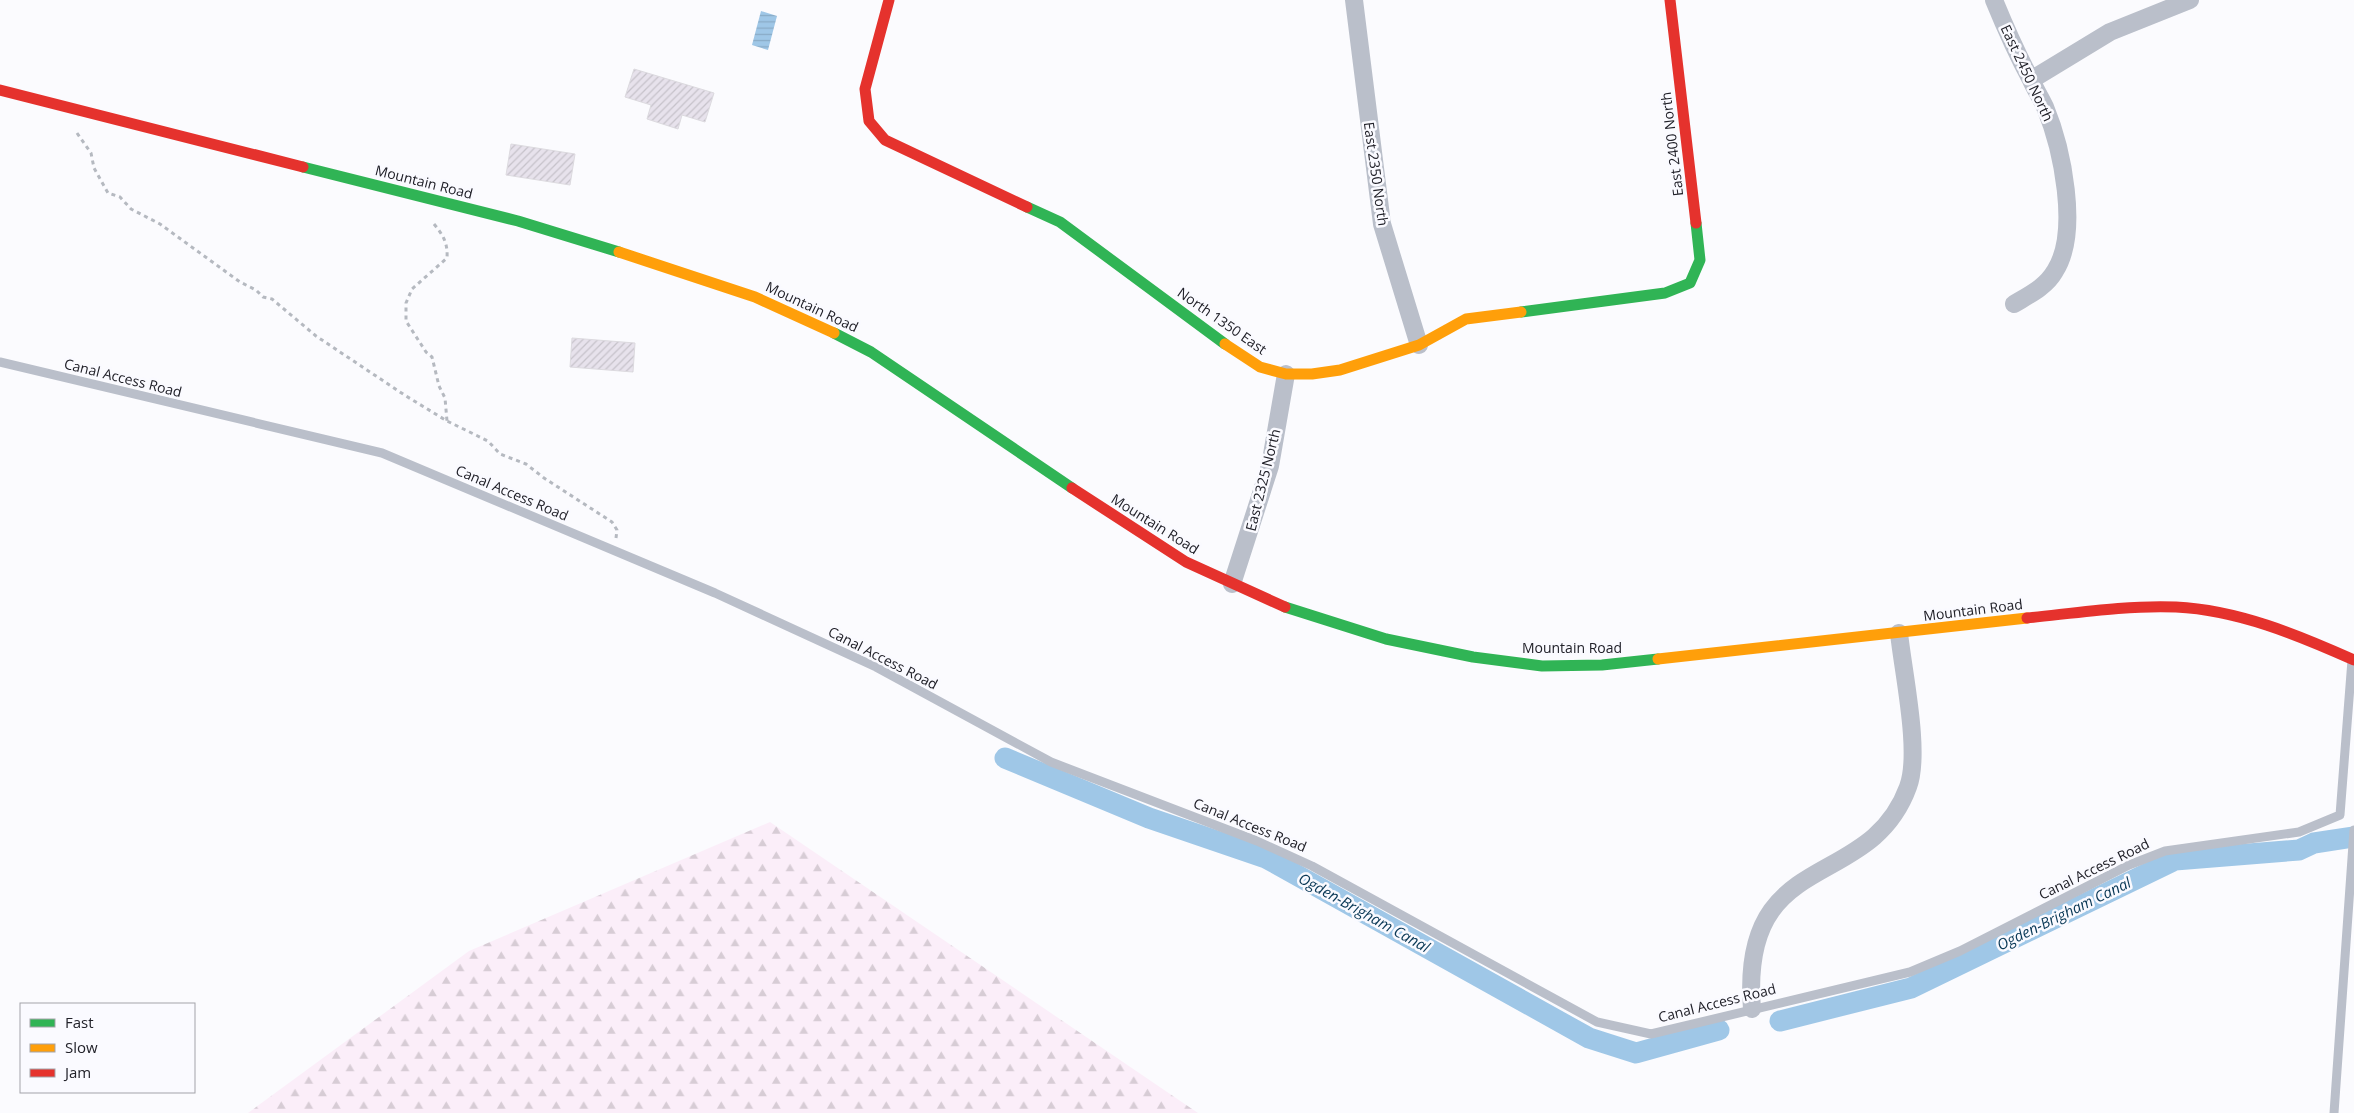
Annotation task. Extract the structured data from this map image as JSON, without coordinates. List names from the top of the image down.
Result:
{
  "streets": {
    "street": [
      "East 2450 North",
      "East 2400 North",
      "East 2350 North",
      "Mountain Road",
      "North 1350 East",
      "East 2325 North"
    ],
    "lane": ["Canal Access Road"]
  },
  "crossings": [
    ["East 2400 North", "North 1350 East"],
    ["East 2350 North", "North 1350 East"],
    ["Mountain Road", "Canal Access Road"],
    ["Mountain Road", "East 2325 North"],
    ["North 1350 East", "East 2325 North"]
  ],
  "water": ["Ogden-Brigham Canal"],
  "legend": ["Fast", "Slow", "Jam"]
}
